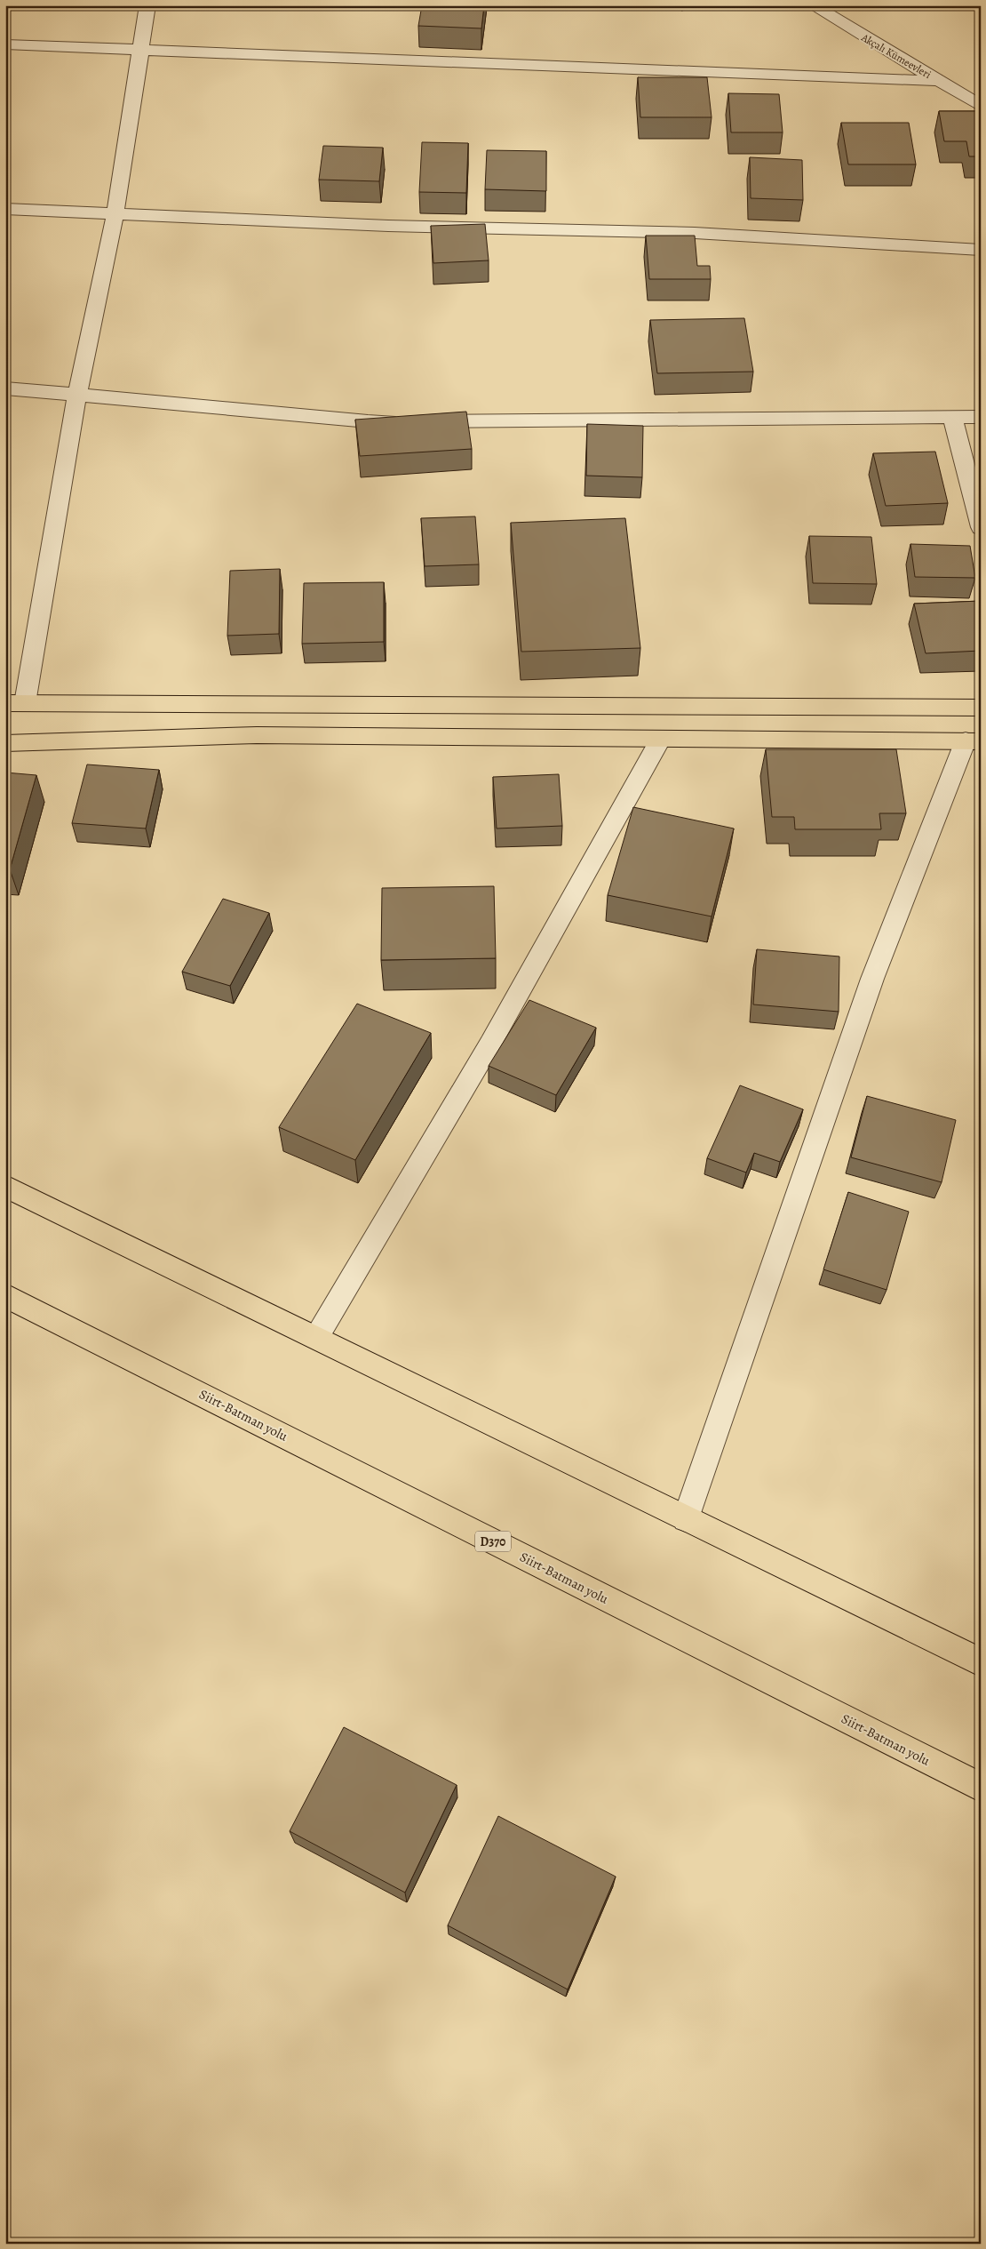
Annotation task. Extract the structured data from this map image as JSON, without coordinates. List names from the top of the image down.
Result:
{
  "streets": {
    "main road": ["Siirt-Batman yolu", "D370"],
    "street": ["Akçalı Kümeevleri"]
  }
}
